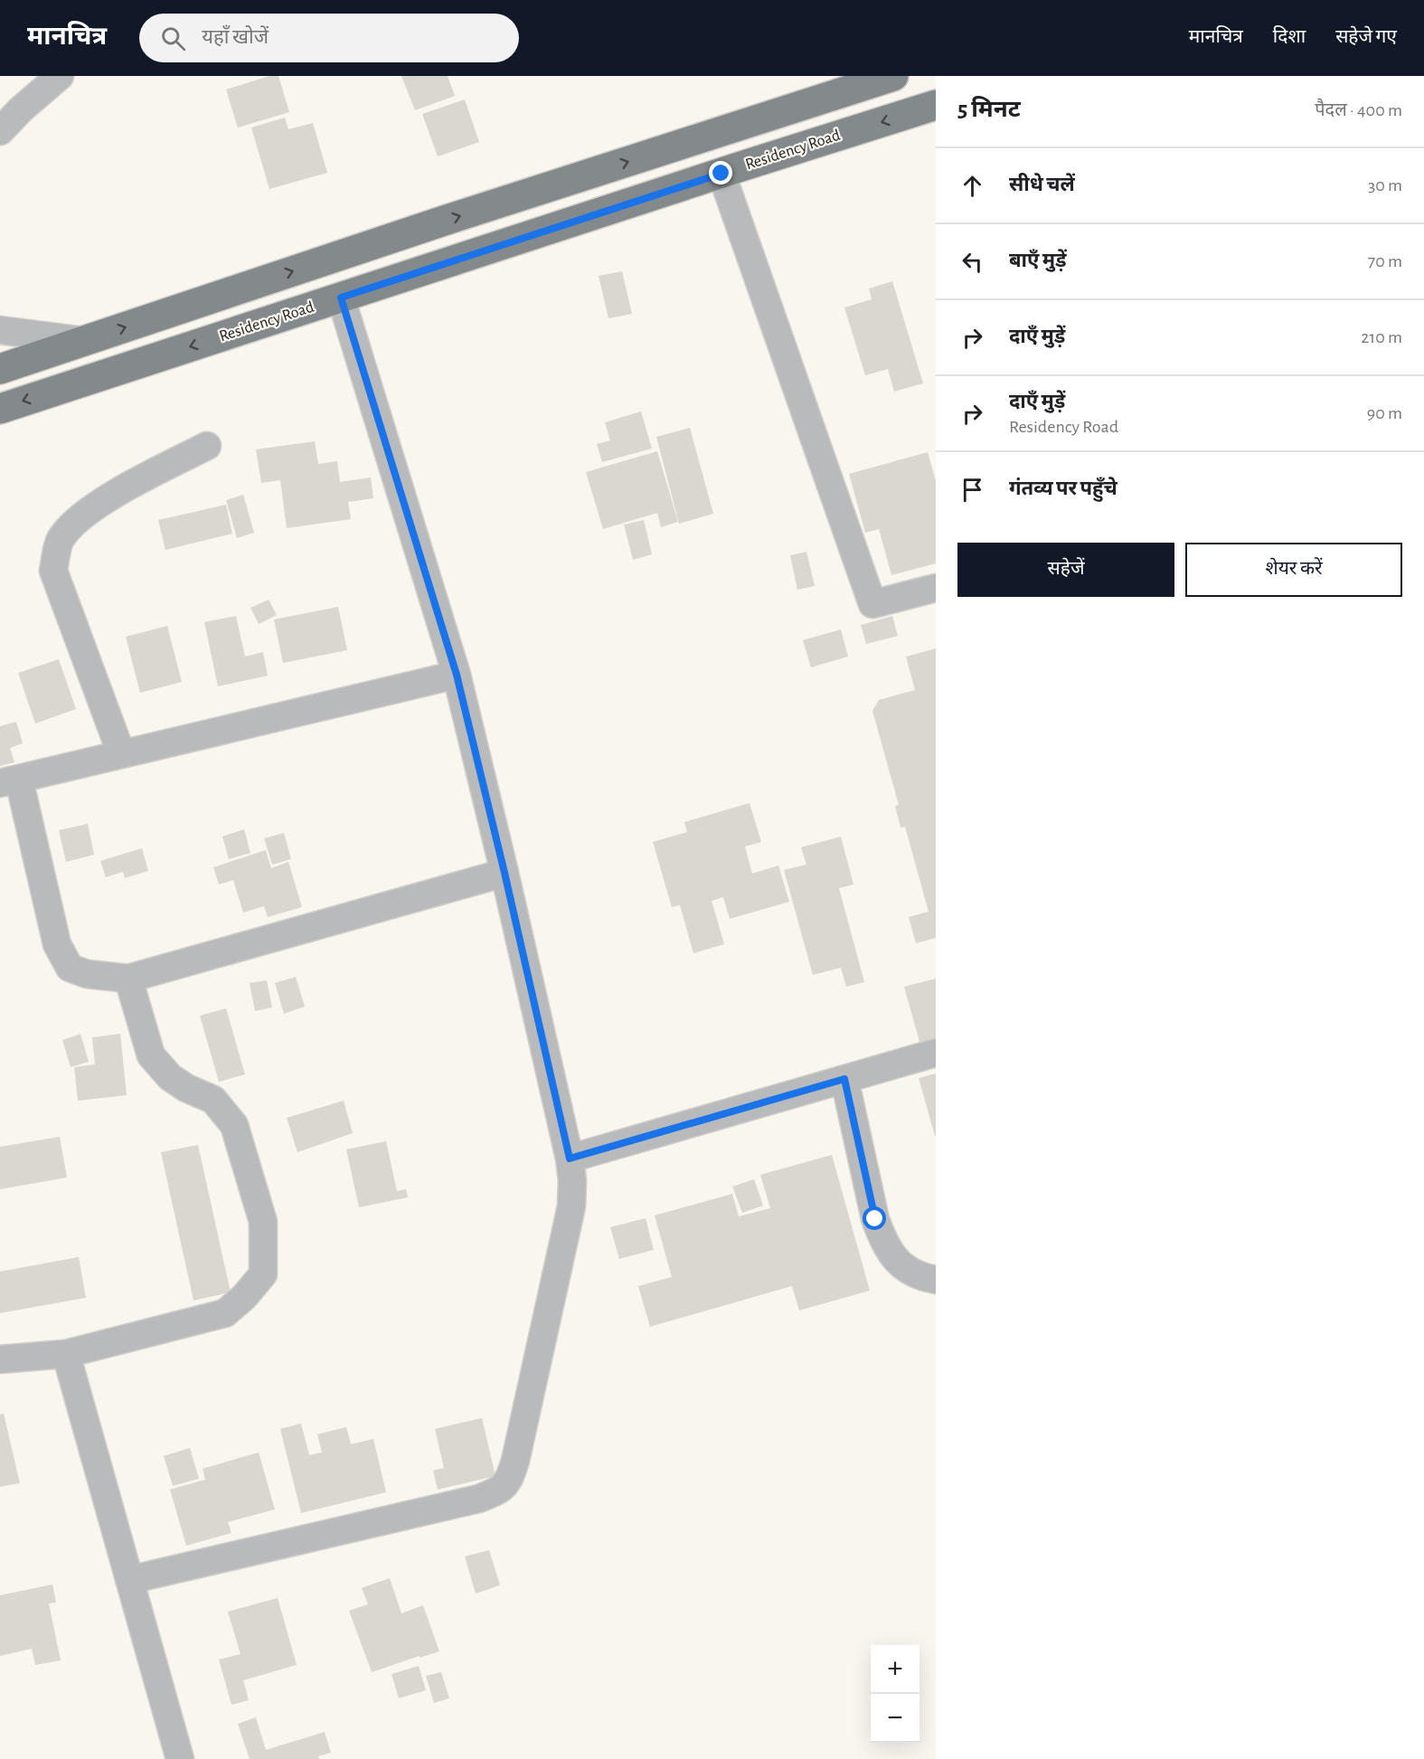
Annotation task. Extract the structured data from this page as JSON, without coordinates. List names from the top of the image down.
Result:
{
  "streets": {
    "main road": ["Residency Road"]
  },
  "page": {
    "header": "मानचित्र",
    "search": "यहाँ खोजें",
    "nav": ["मानचित्र", "दिशा", "सहेजे गए"],
    "heading": ["5 मिनट", "पैदल · 400 m"],
    "list": [
      ["सीधे चलें", "30 m"],
      ["बाएँ मुड़ें", "70 m"],
      ["दाएँ मुड़ें", "210 m"],
      ["दाएँ मुड़ें", "Residency Road", "90 m"],
      "गंतव्य पर पहुँचे"
    ],
    "buttons": ["सहेजें", "शेयर करें"],
    "map_buttons": ["+", "−"]
  }
}
